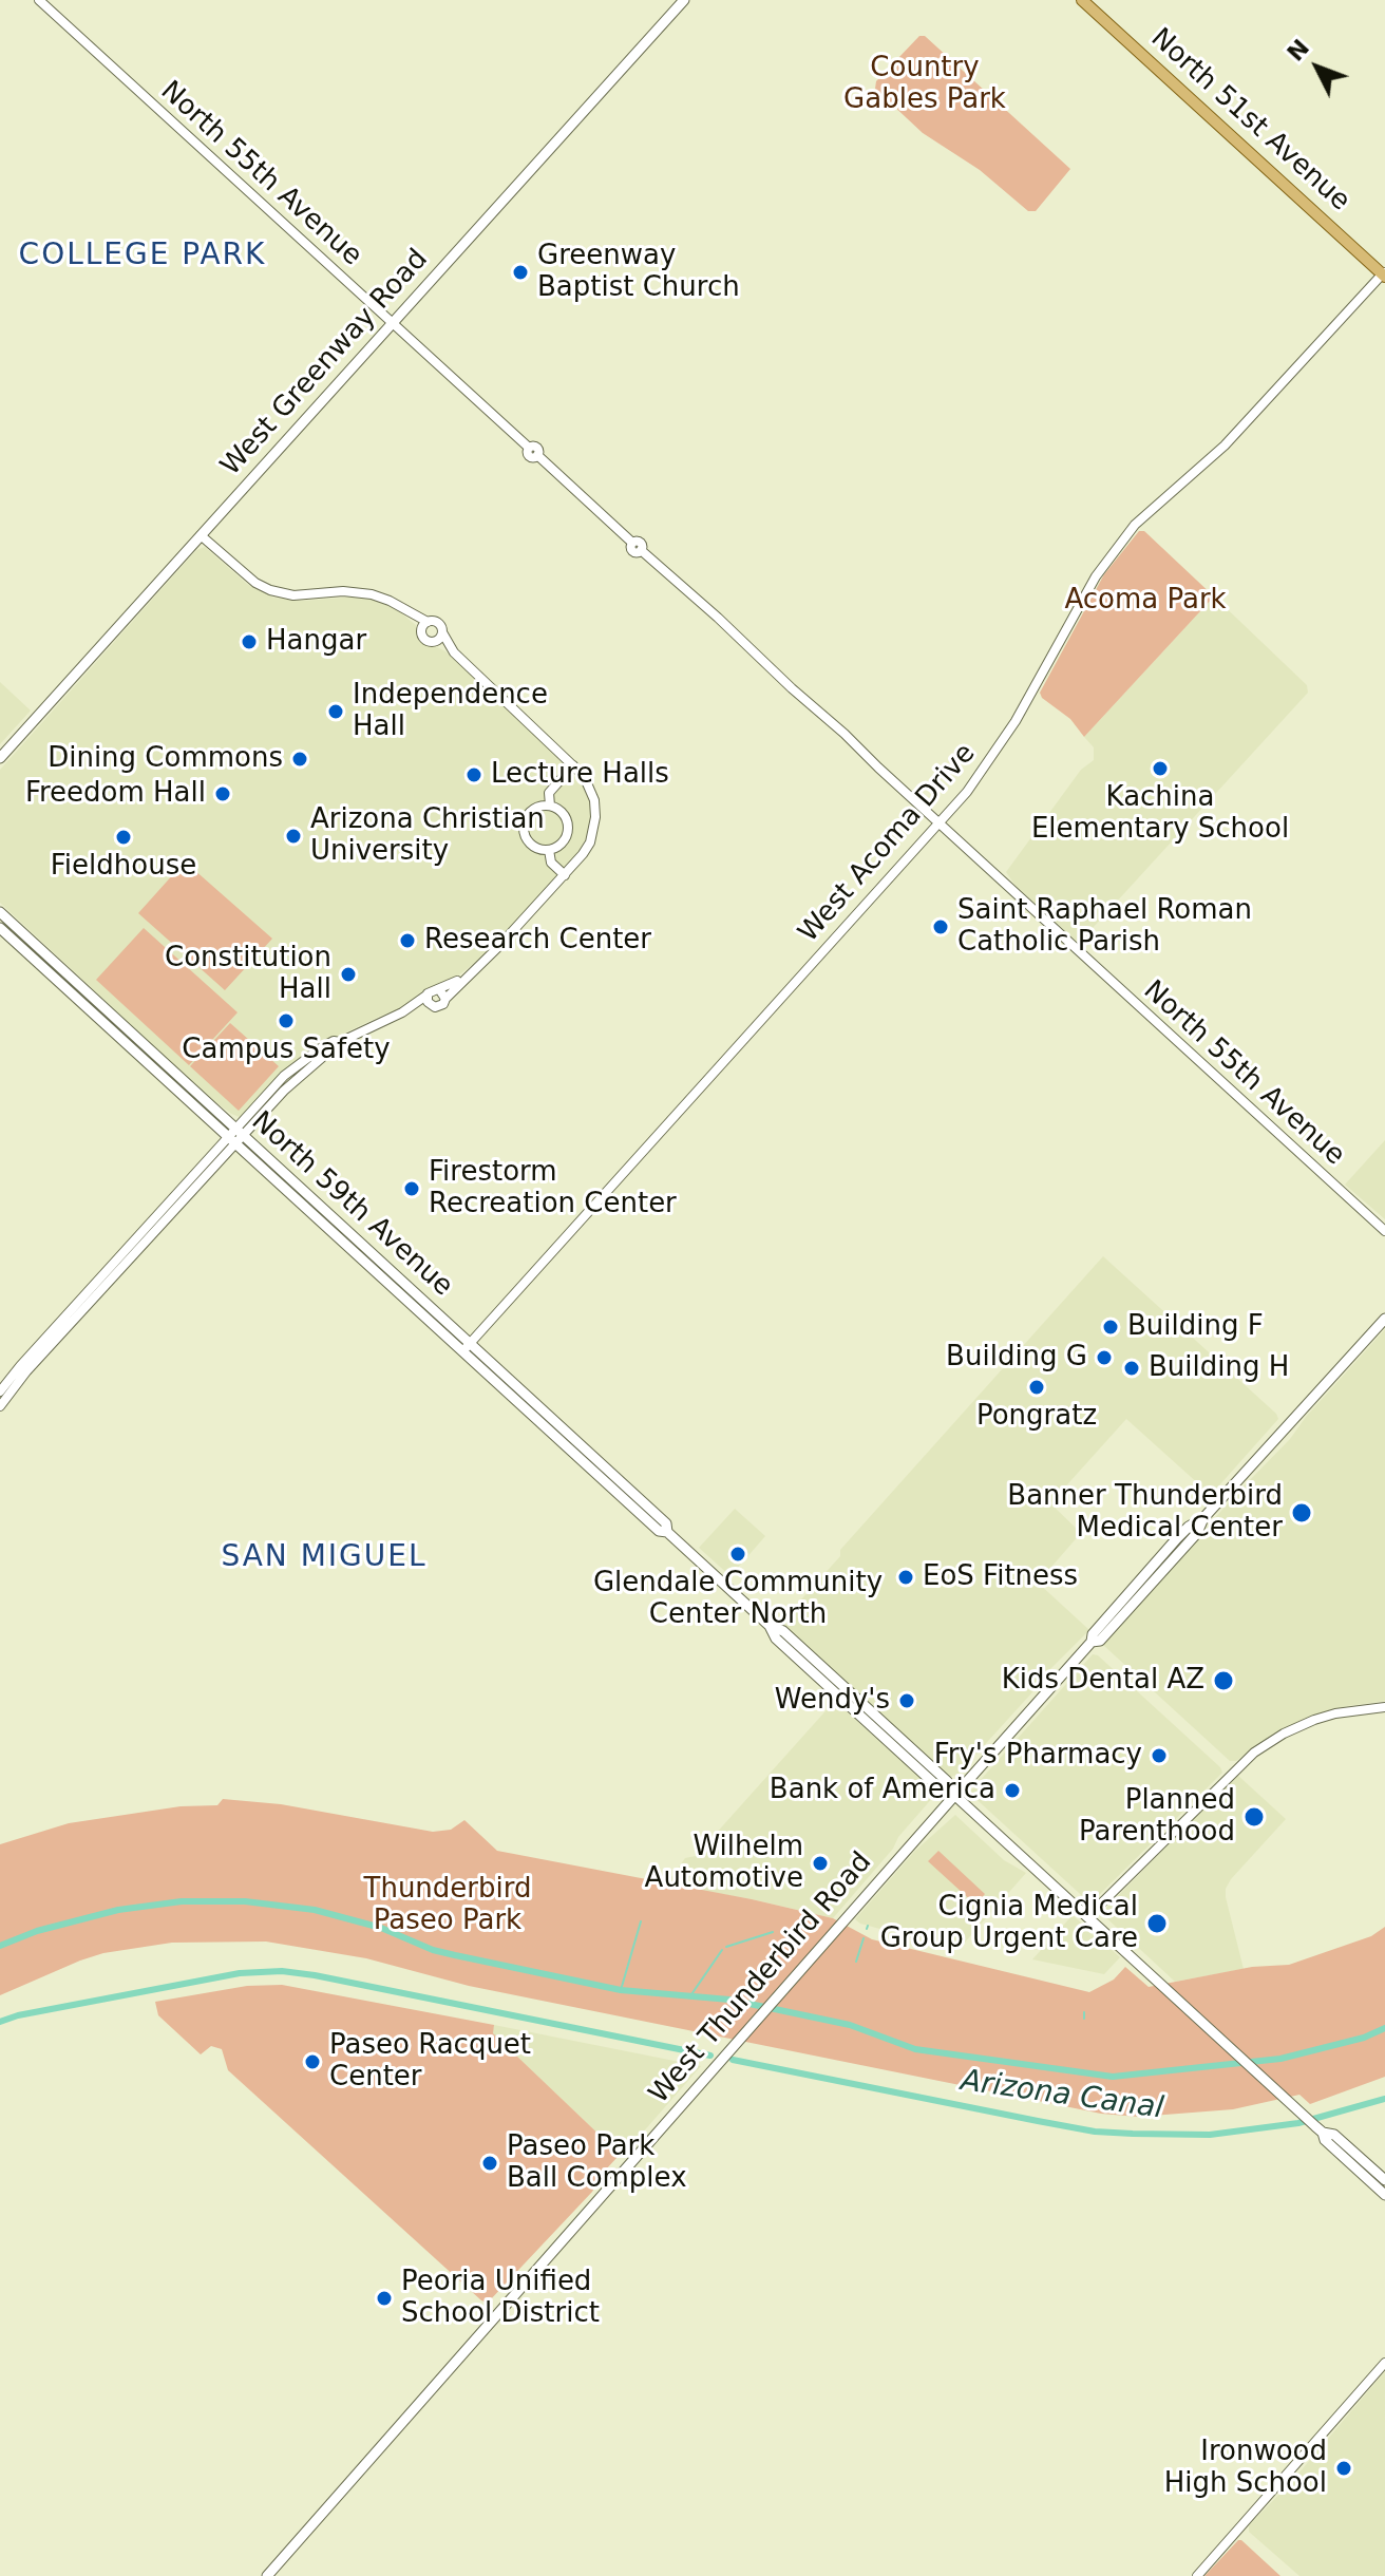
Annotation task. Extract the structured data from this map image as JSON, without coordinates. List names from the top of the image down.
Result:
{
  "streets": {
    "main road": [
      "North 51st Avenue",
      "West Greenway Road",
      "North 59th Avenue",
      "West Thunderbird Road"
    ],
    "street": ["North 55th Avenue", "West Acoma Drive"]
  },
  "crossings": [
    ["North 51st Avenue", "West Acoma Drive"],
    ["North 55th Avenue", "West Greenway Road"],
    ["North 55th Avenue", "West Acoma Drive"],
    ["West Acoma Drive", "North 59th Avenue"],
    ["North 59th Avenue", "West Thunderbird Road"]
  ],
  "districts": ["COLLEGE PARK", "SAN MIGUEL"],
  "water": ["Arizona Canal"],
  "parks": ["Country Gables Park", "Acoma Park", "Thunderbird Paseo Park"],
  "places": [
    "Greenway Baptist Church",
    "Hangar",
    "Independence Hall",
    "Dining Commons",
    "Kachina Elementary School",
    "Lecture Halls",
    "Freedom Hall",
    "Arizona Christian University",
    "Fieldhouse",
    "Saint Raphael Roman Catholic Parish",
    "Research Center",
    "Constitution Hall",
    "Campus Safety",
    "Firestorm Recreation Center",
    "Building F",
    "Building G",
    "Building H",
    "Pongratz",
    "Banner Thunderbird Medical Center",
    "Glendale Community Center North",
    "EoS Fitness",
    "Kids Dental AZ",
    "Wendy's",
    "Fry's Pharmacy",
    "Bank of America",
    "Planned Parenthood",
    "Wilhelm Automotive",
    "Cignia Medical Group Urgent Care",
    "Paseo Racquet Center",
    "Paseo Park Ball Complex",
    "Peoria Unified School District",
    "Ironwood High School"
  ],
  "north": "top left"
}
